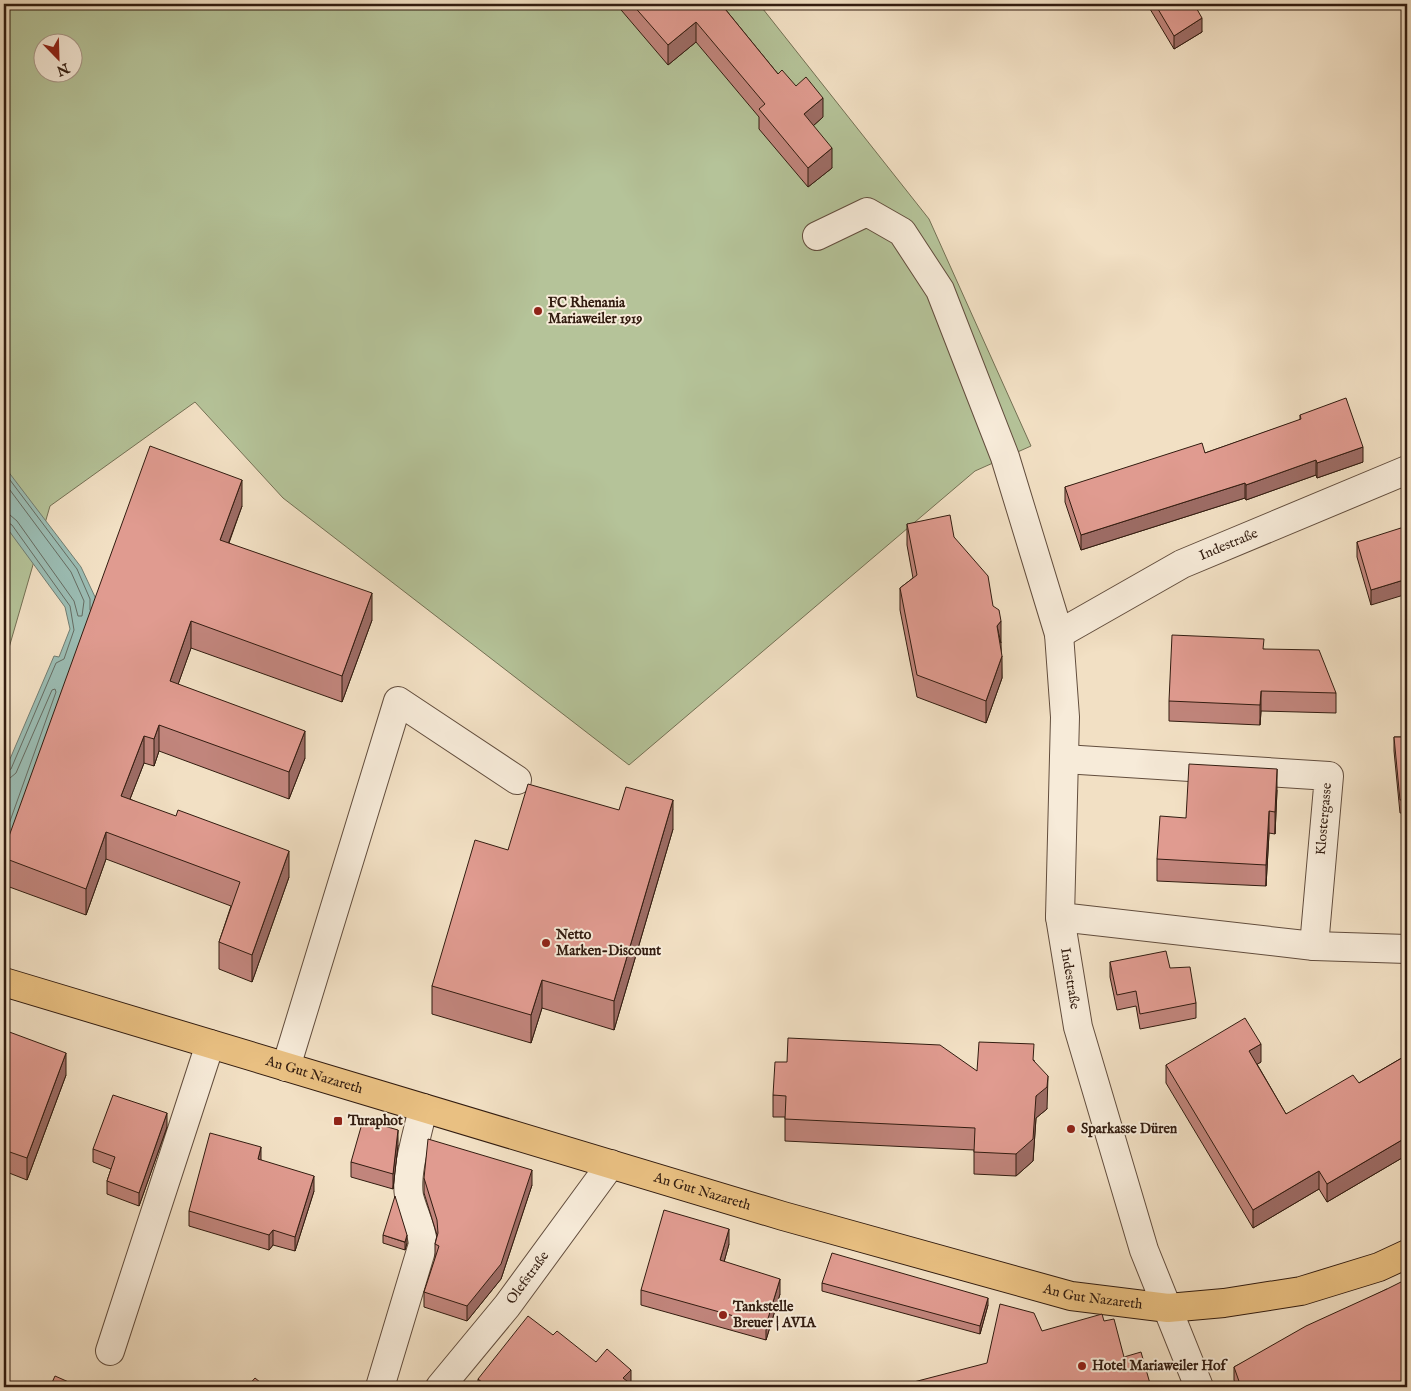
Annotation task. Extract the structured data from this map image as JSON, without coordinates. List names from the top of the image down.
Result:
{
  "streets": {
    "main road": ["An Gut Nazareth"],
    "street": ["Indestraße", "Klostergasse", "Olefstraße"]
  },
  "crossings": [
    ["Indestraße", "Klostergasse"],
    ["Indestraße", "An Gut Nazareth"],
    ["An Gut Nazareth", "Olefstraße"]
  ],
  "places": {
    "other": [
      "FC Rhenania Mariaweiler 1919",
      "Netto Marken-Discount",
      "Sparkasse Düren",
      "Tankstelle Breuer | AVIA",
      "Hotel Mariaweiler Hof"
    ],
    "transit": ["Turaphot"]
  },
  "north": "bottom right"
}
